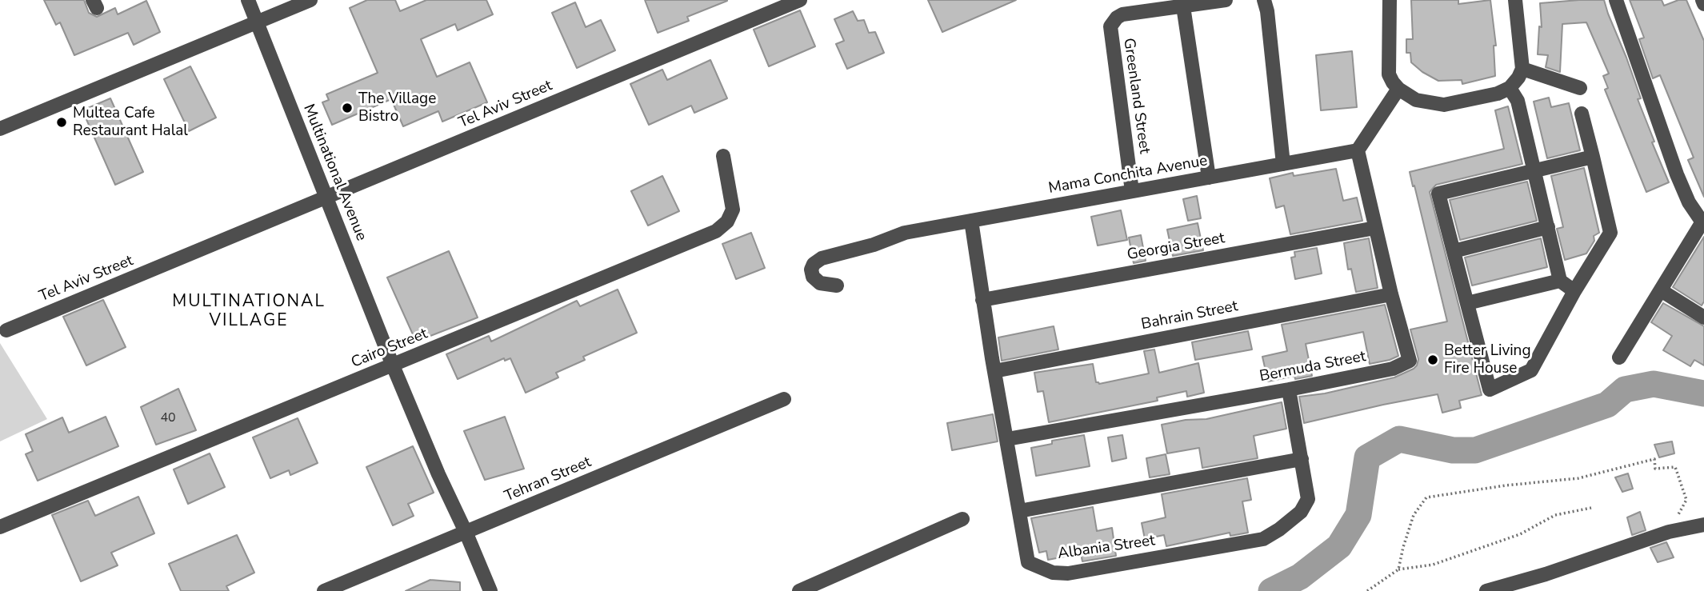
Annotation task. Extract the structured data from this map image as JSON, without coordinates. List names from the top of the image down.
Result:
{
  "streets": {
    "street": [
      "Greenland Street",
      "Tel Aviv Street",
      "Multinational Avenue",
      "Mama Conchita Avenue",
      "Georgia Street",
      "Bahrain Street",
      "Cairo Street",
      "Bermuda Street",
      "Tehran Street",
      "Albania Street"
    ]
  },
  "crossings": [
    ["Greenland Street", "Mama Conchita Avenue"],
    ["Tel Aviv Street", "Multinational Avenue"],
    ["Multinational Avenue", "Cairo Street"],
    ["Multinational Avenue", "Tehran Street"],
    ["Mama Conchita Avenue", "Bermuda Street"],
    ["Mama Conchita Avenue", "Albania Street"],
    ["Georgia Street", "Bermuda Street"],
    ["Georgia Street", "Albania Street"],
    ["Bahrain Street", "Bermuda Street"],
    ["Bahrain Street", "Albania Street"],
    ["Bermuda Street", "Albania Street"]
  ],
  "districts": ["MULTINATIONAL VILLAGE"],
  "places": ["The Village Bistro", "Multea Cafe Restaurant Halal", "Better Living Fire House"],
  "house_numbers": ["40"]
}
